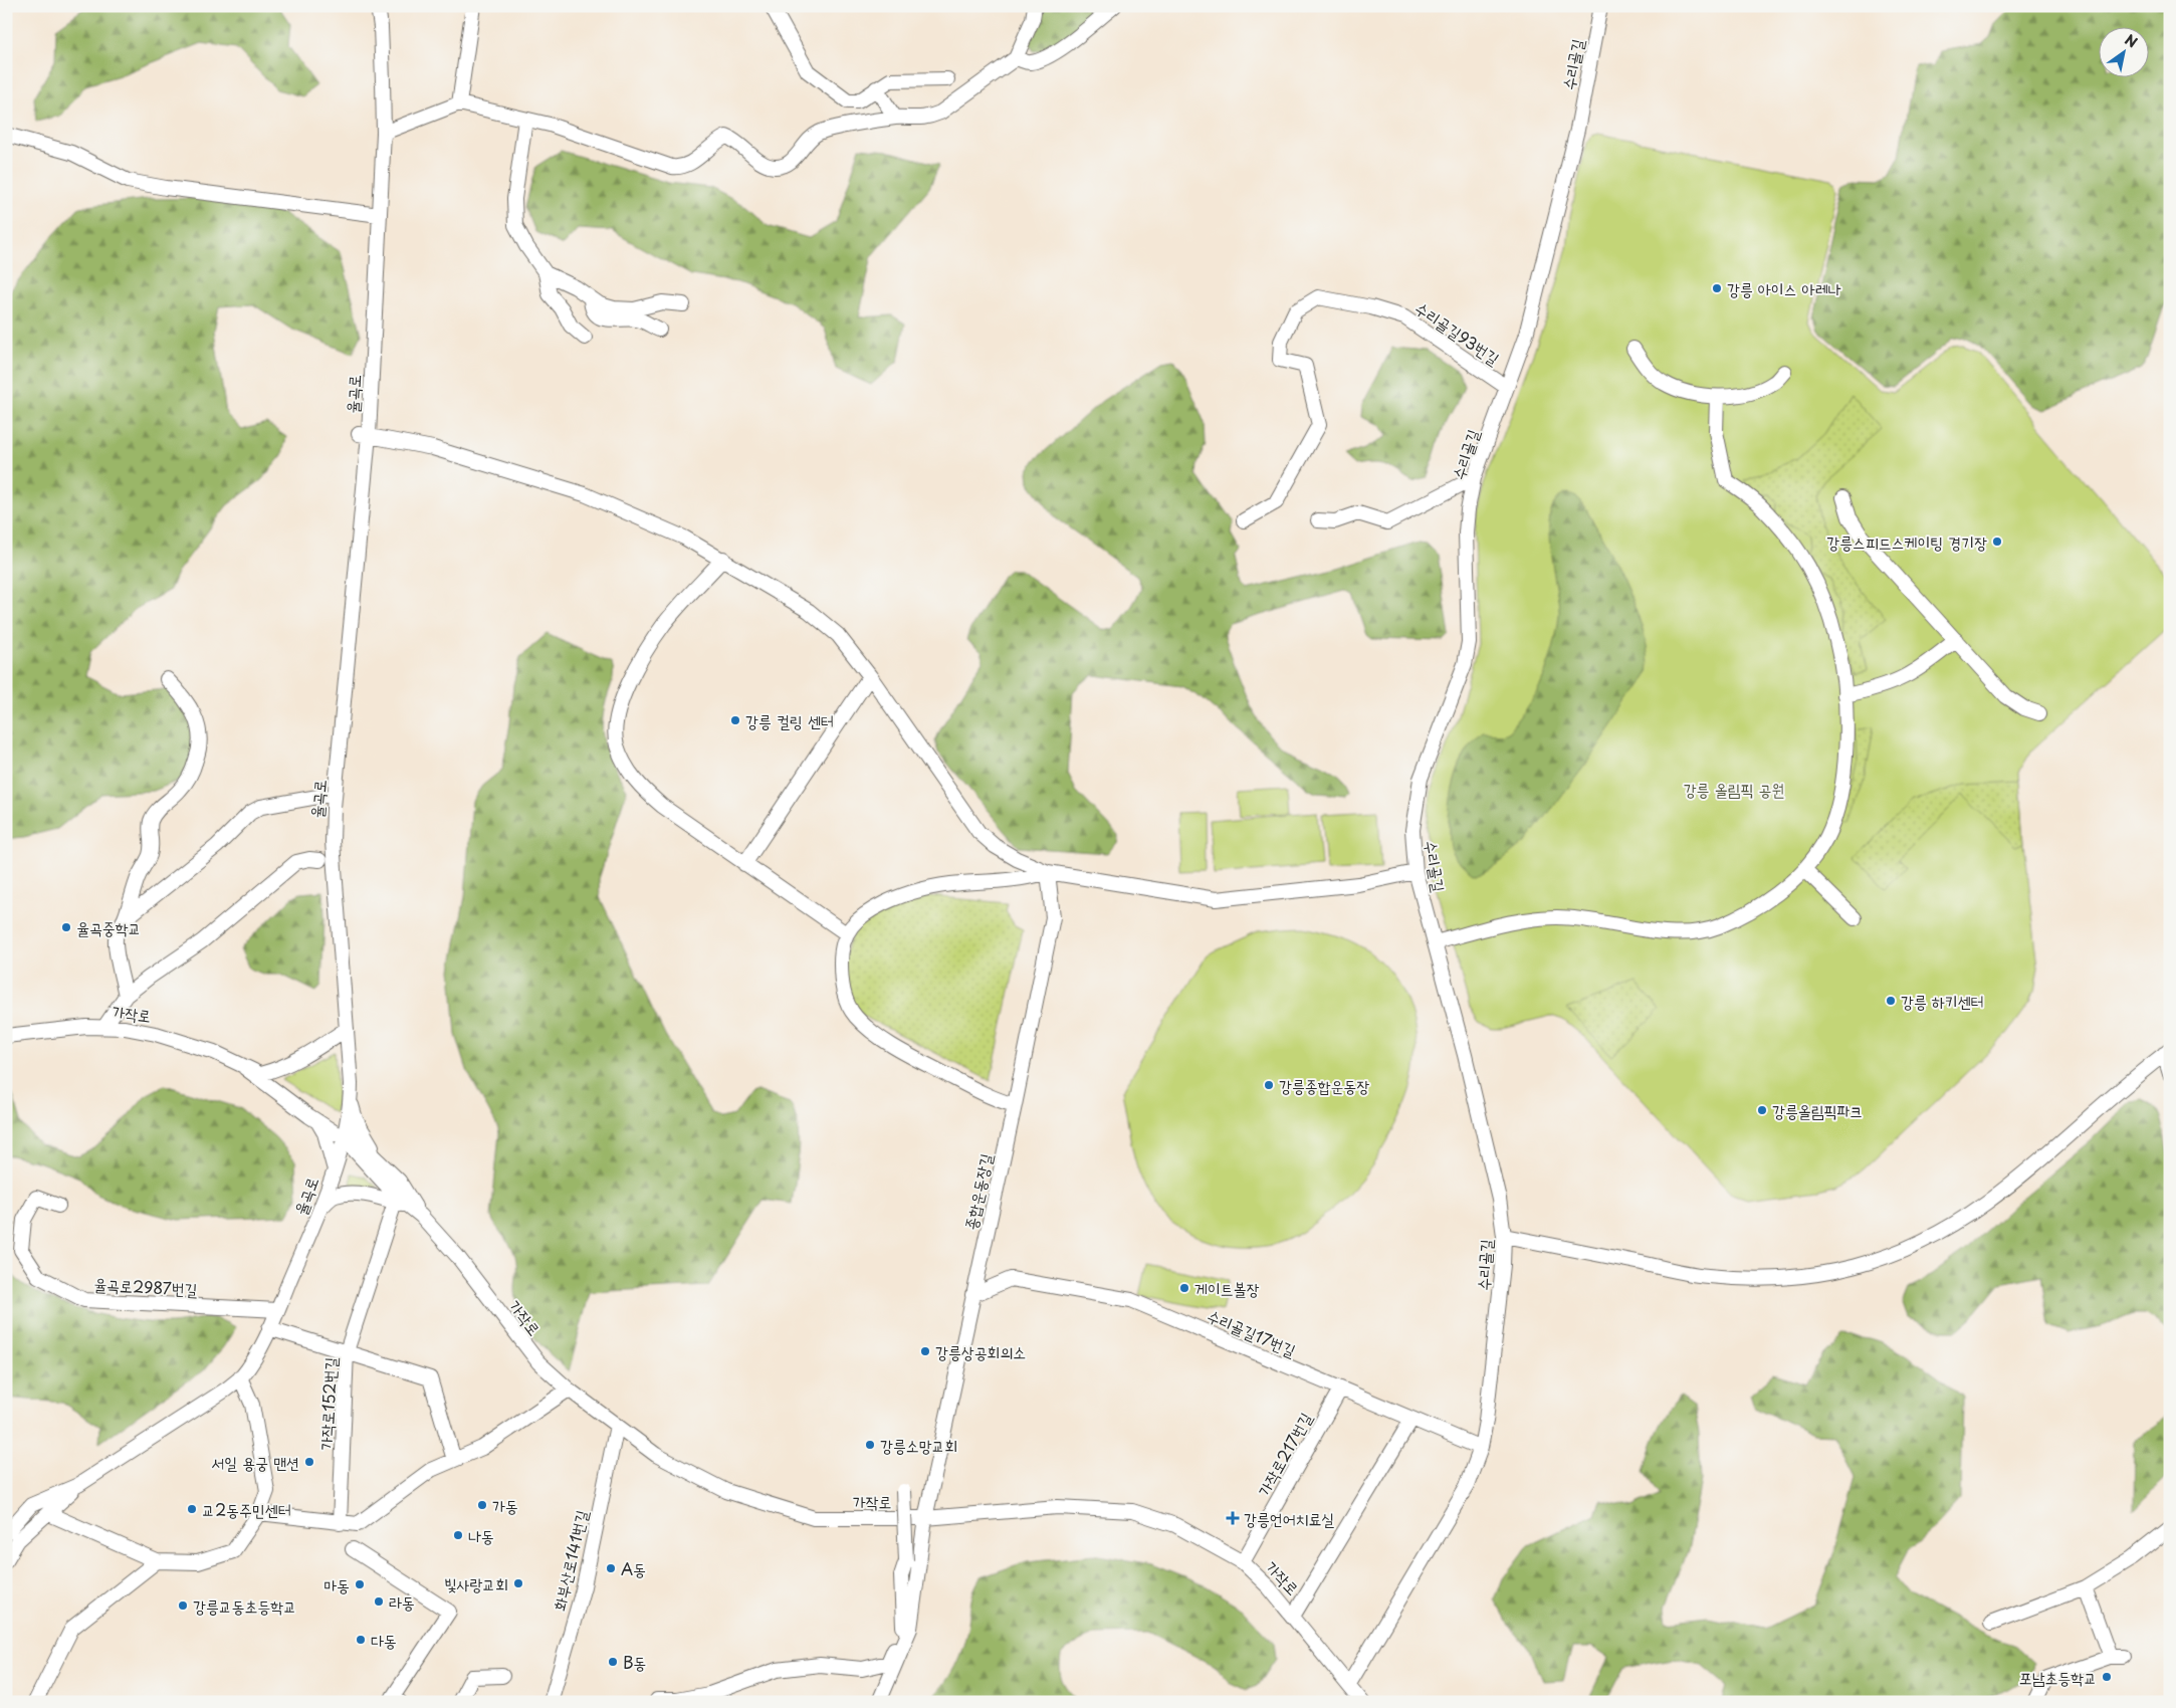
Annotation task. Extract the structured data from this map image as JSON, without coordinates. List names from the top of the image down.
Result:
{
  "streets": {
    "street": [
      "수리골길",
      "수리골길93번길",
      "율곡로",
      "가작로",
      "종합운동장길",
      "율곡로2987번길",
      "수리골길17번길",
      "가작로152번길",
      "가작로217번길",
      "화부산로141번길"
    ]
  },
  "crossings": [
    ["수리골길", "수리골길93번길"],
    ["수리골길", "가작로"],
    ["수리골길", "수리골길17번길"],
    ["율곡로", "가작로"],
    ["율곡로", "율곡로2987번길"],
    ["가작로", "종합운동장길"],
    ["가작로", "가작로217번길"],
    ["가작로", "화부산로141번길"],
    ["종합운동장길", "수리골길17번길"],
    ["수리골길17번길", "가작로217번길"]
  ],
  "parks": ["강릉 올림픽 공원"],
  "places": {
    "other": [
      "강릉 아이스 아레나",
      "강릉스피드스케이팅 경기장",
      "강릉 컬링 센터",
      "율곡중학교",
      "강릉 하키센터",
      "강릉종합운동장",
      "강릉올림픽파크",
      "게이트볼장",
      "강릉상공회의소",
      "강릉소망교회",
      "서일 용궁 맨션",
      "가동",
      "교2동주민센터",
      "나동",
      "A동",
      "빛사랑교회",
      "마동",
      "라동",
      "강릉교동초등학교",
      "다동",
      "B동",
      "포남초등학교"
    ],
    "health": ["강릉언어치료실"]
  },
  "north": "top right"
}
